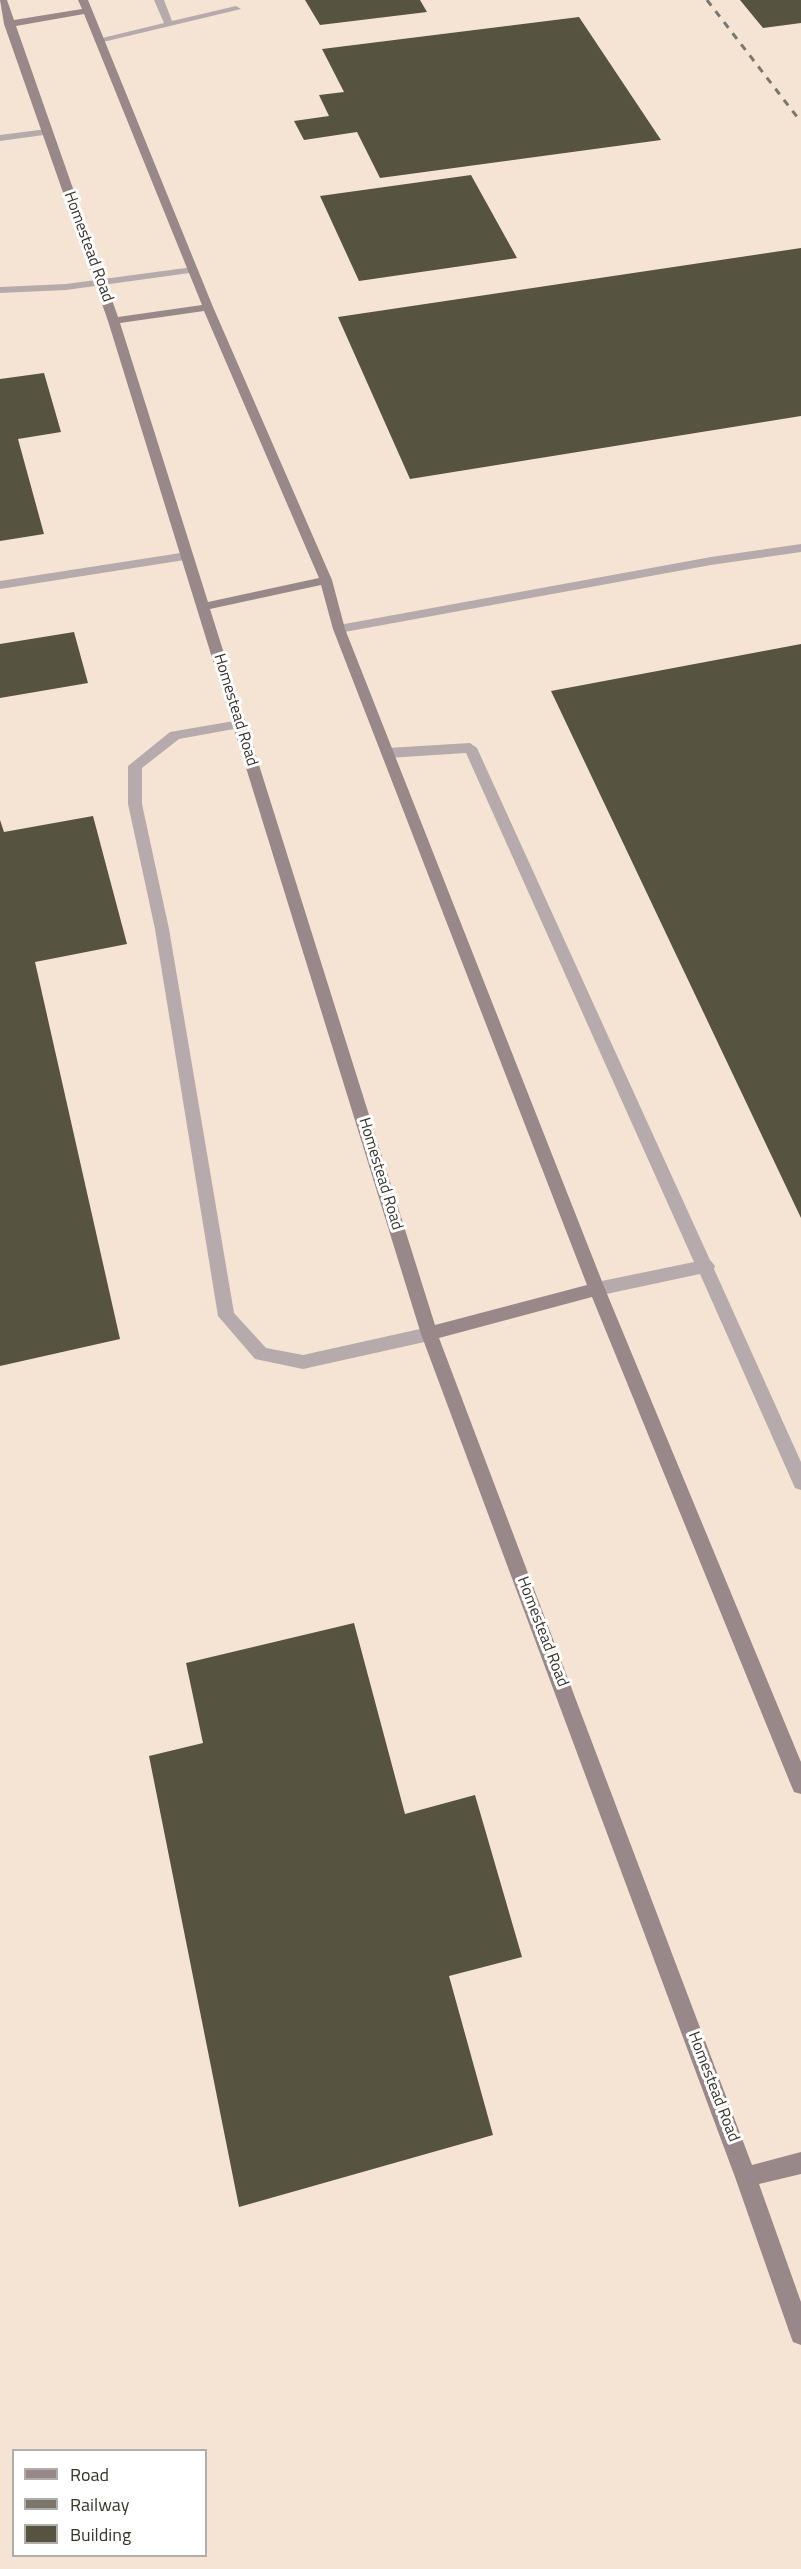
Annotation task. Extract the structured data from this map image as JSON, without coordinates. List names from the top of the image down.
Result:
{
  "streets": {
    "main road": ["Homestead Road"]
  },
  "legend": ["Road", "Railway", "Building"]
}
